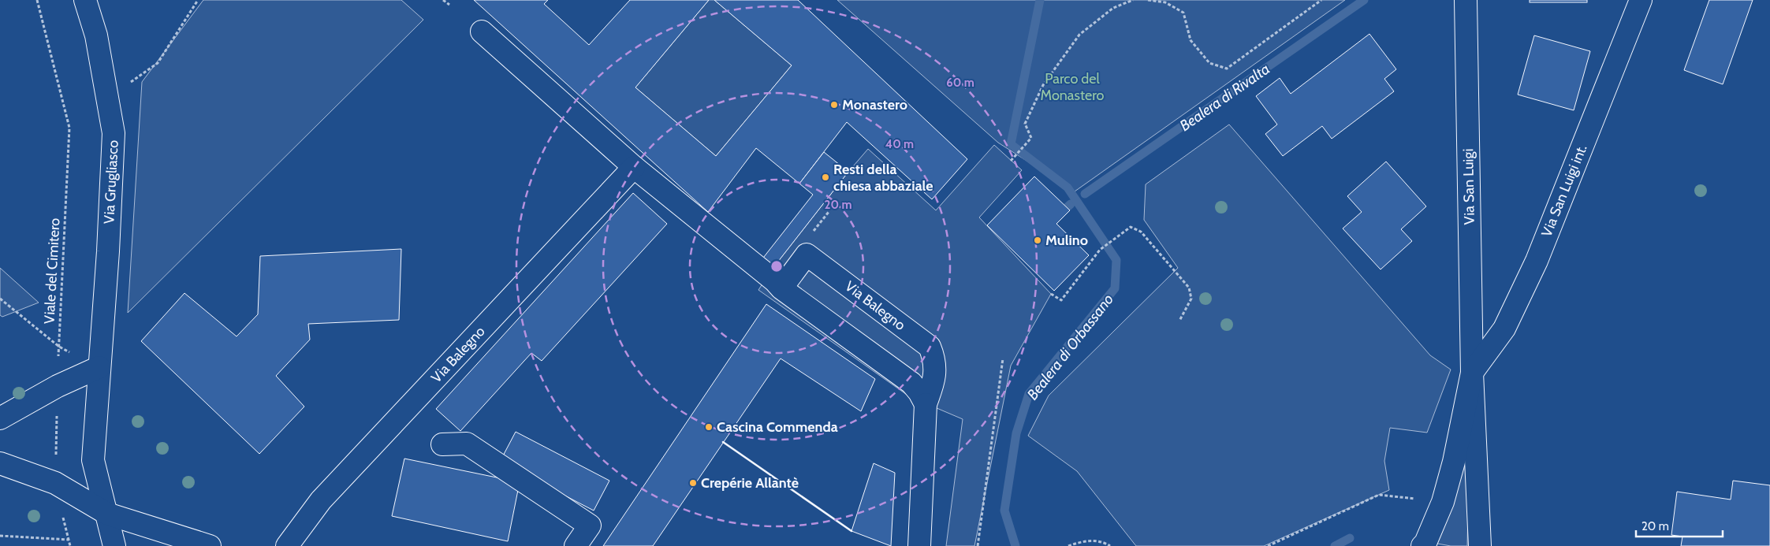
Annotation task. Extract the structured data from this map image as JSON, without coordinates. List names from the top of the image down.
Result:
{
  "streets": {
    "street": [
      "Via Grugliasco",
      "Via San Luigi",
      "Via San Luigi int.",
      "Via Balegno"
    ],
    "path": ["Viale del Cimitero"]
  },
  "crossings": [
    ["Via San Luigi", "Via San Luigi int."]
  ],
  "water": ["Bealera di Rivalta", "Bealera di Orbassano"],
  "parks": ["Parco del Monastero"],
  "places": [
    "Monastero",
    "Resti della chiesa abbaziale",
    "Mulino",
    "Cascina Commenda",
    "Crepérie Allantè"
  ],
  "scale_bar": "20 m",
  "rings": ["60 m", "40 m", "20 m"]
}
